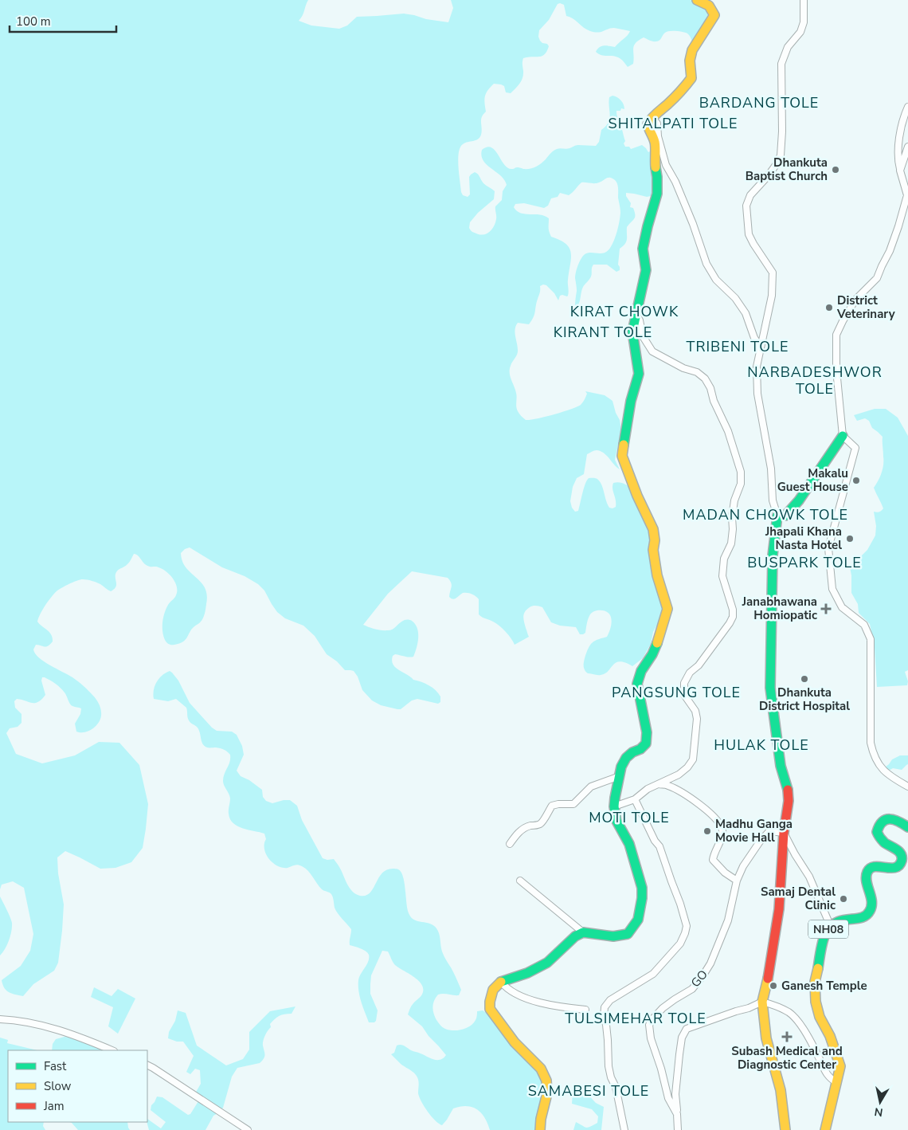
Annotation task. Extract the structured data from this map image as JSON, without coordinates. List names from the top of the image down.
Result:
{
  "streets": {
    "street": ["NH08", "GO"]
  },
  "districts": [
    "BARDANG TOLE",
    "SHITALPATI TOLE",
    "KIRAT CHOWK",
    "KIRANT TOLE",
    "TRIBENI TOLE",
    "NARBADESHWOR TOLE",
    "MADAN CHOWK TOLE",
    "BUSPARK TOLE",
    "PANGSUNG TOLE",
    "HULAK TOLE",
    "MOTI TOLE",
    "TULSIMEHAR TOLE",
    "SAMABESI TOLE"
  ],
  "places": {
    "other": [
      "Dhankuta Baptist Church",
      "District Veterinary",
      "Makalu Guest House",
      "Jhapali Khana Nasta Hotel",
      "Dhankuta District Hospital",
      "Madhu Ganga Movie Hall",
      "Samaj Dental Clinic",
      "Ganesh Temple"
    ],
    "health": ["Janabhawana Homiopatic", "Subash Medical and Diagnostic Center"]
  },
  "legend": ["Fast", "Slow", "Jam"],
  "scale_bar": "100 m",
  "north": "bottom"
}
